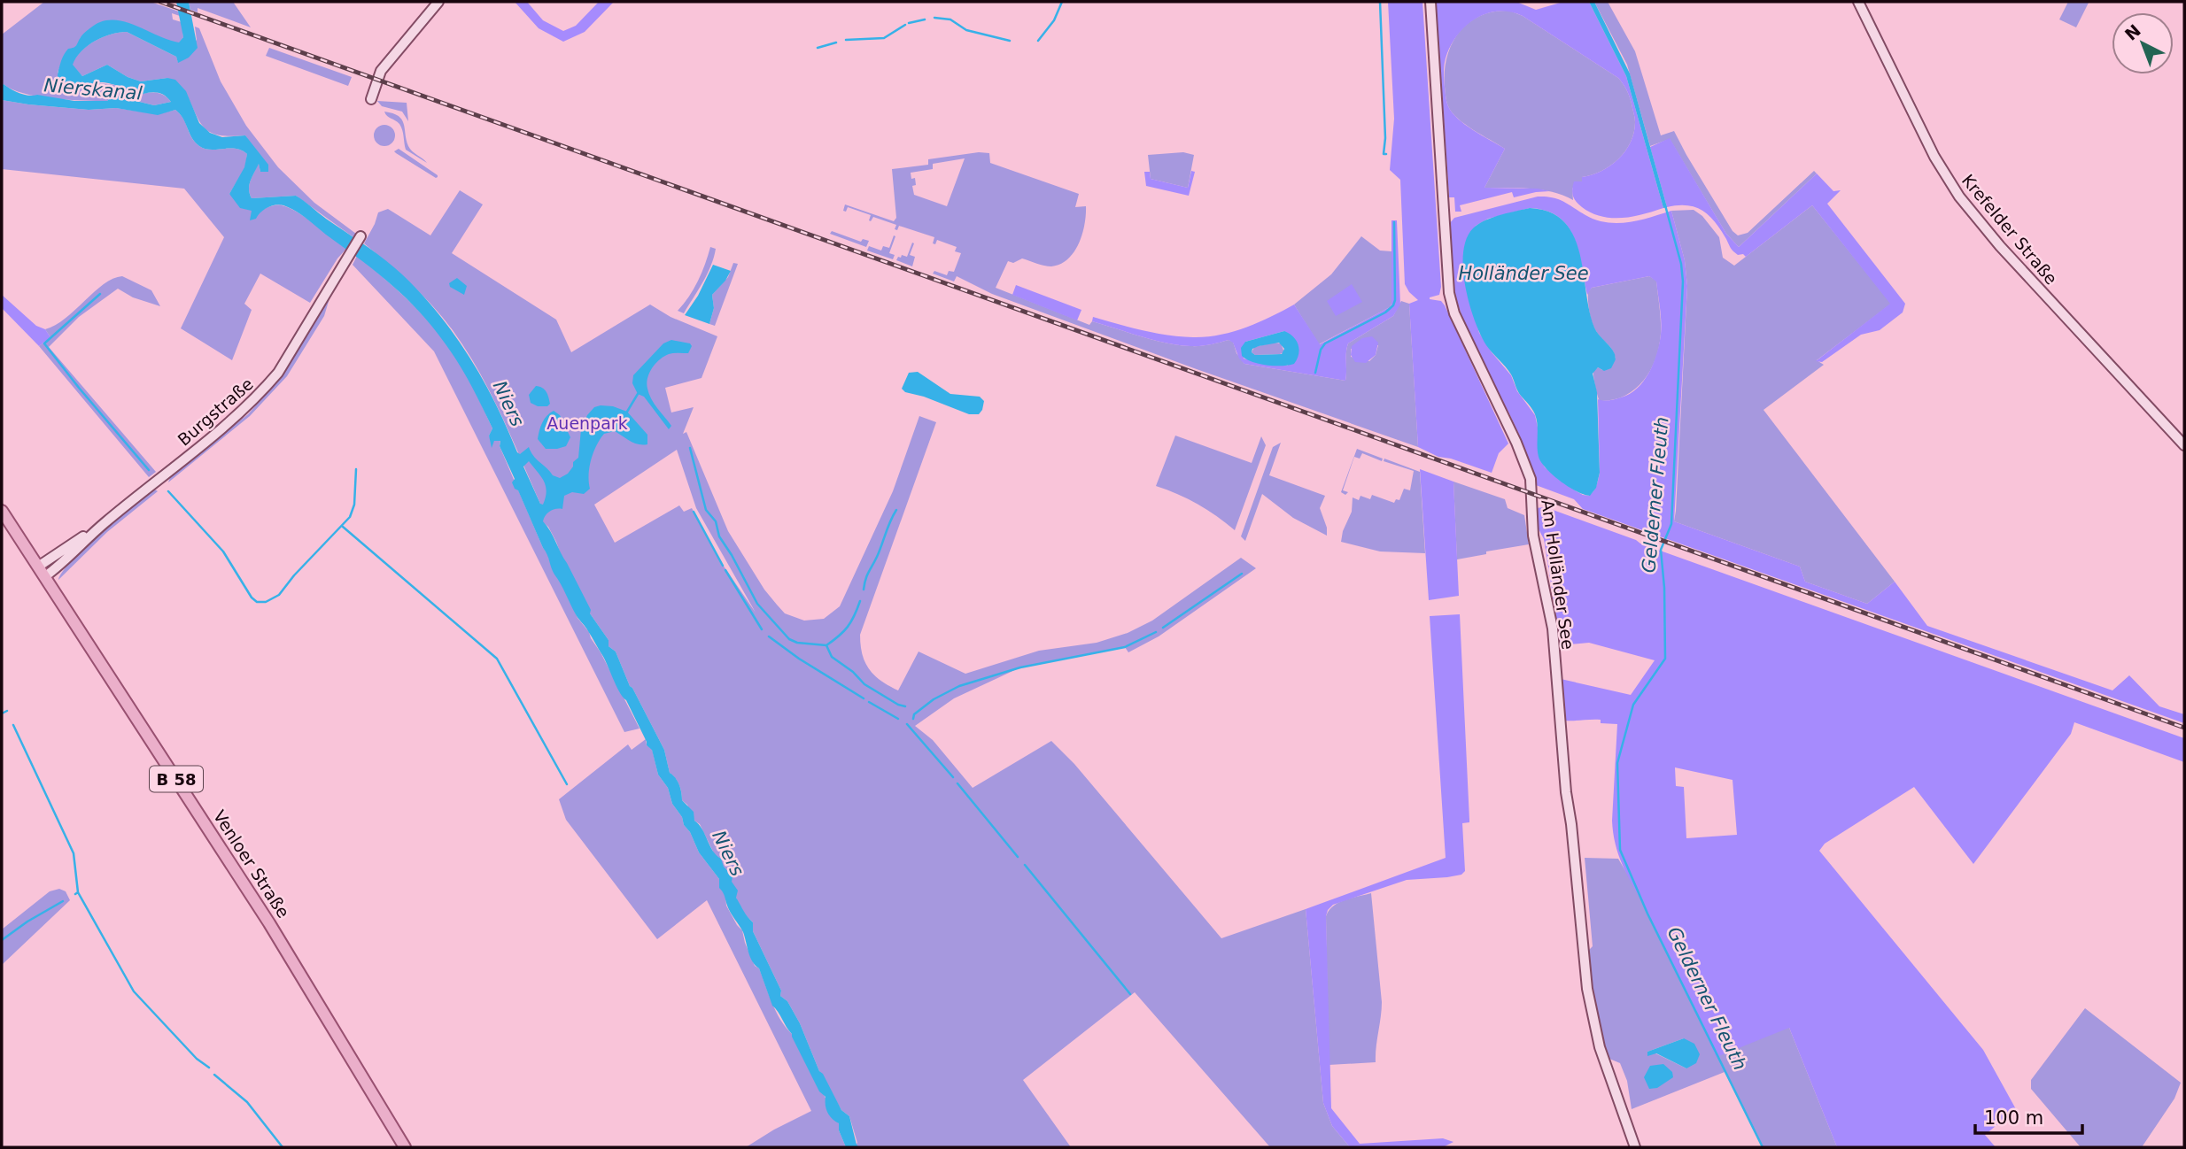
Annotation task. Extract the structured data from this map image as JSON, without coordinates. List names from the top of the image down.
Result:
{
  "streets": {
    "main road": ["B 58", "Venloer Straße"],
    "street": ["Krefelder Straße", "Burgstraße", "Am Holländer See"]
  },
  "crossings": [
    ["Burgstraße", "Venloer Straße"]
  ],
  "water": [
    "Nierskanal",
    "Holländer See",
    "Niers",
    "Gelderner Fleuth"
  ],
  "parks": ["Auenpark"],
  "scale_bar": "100 m",
  "north": "top left"
}
